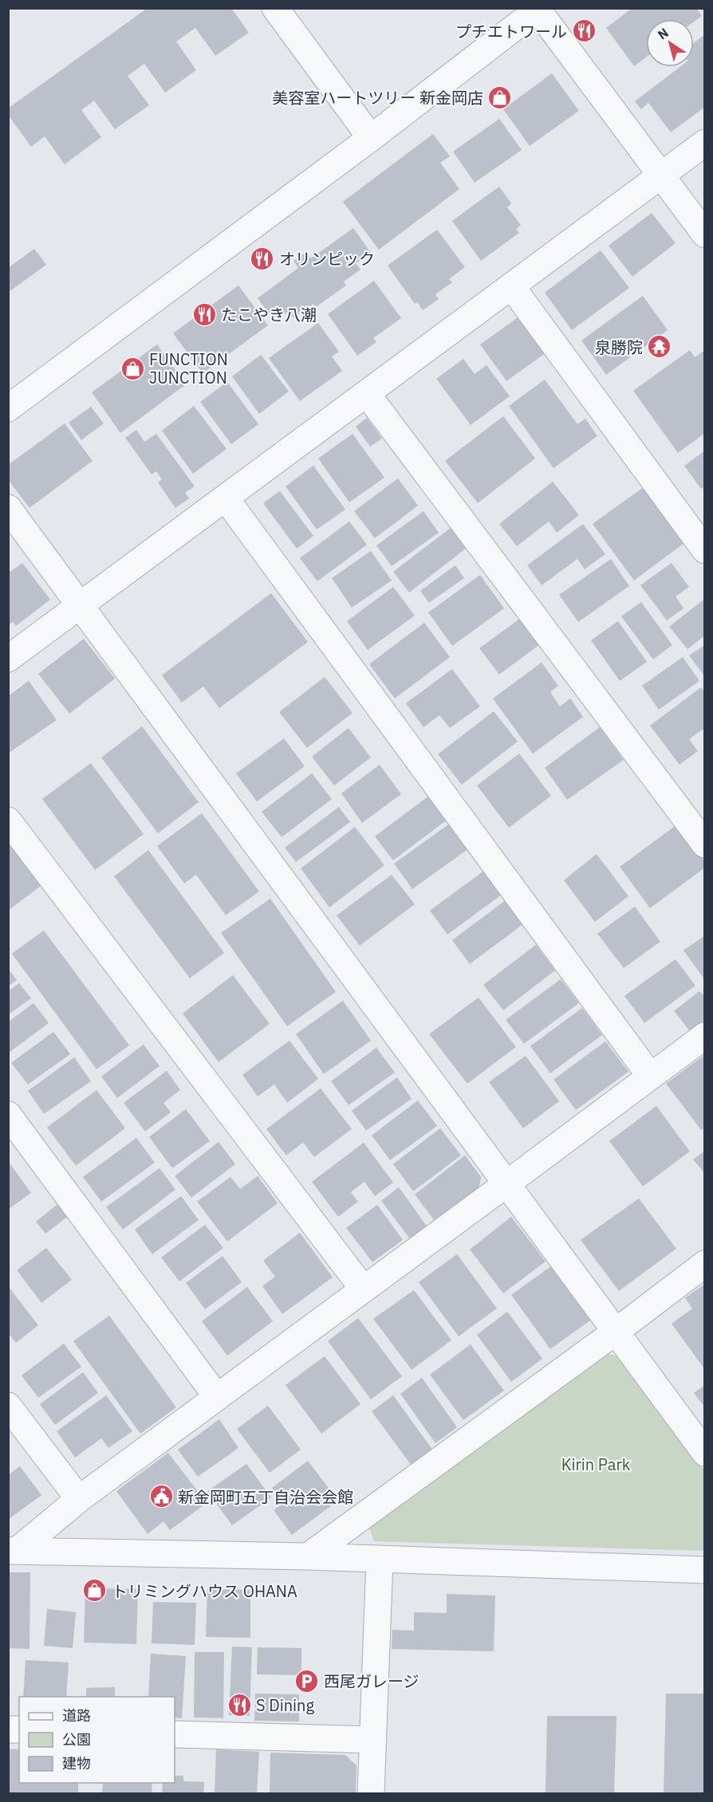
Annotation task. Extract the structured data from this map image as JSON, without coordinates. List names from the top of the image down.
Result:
{
  "parks": ["Kirin Park"],
  "places": {
    "restaurant": [
      "プチエトワール",
      "オリンピック",
      "たこやき八潮",
      "S Dining"
    ],
    "shop": ["美容室ハートツリー 新金岡店", "FUNCTION JUNCTION", "トリミングハウス OHANA"],
    "temple": ["泉勝院"],
    "public building": ["新金岡町五丁自治会会館"],
    "parking": ["西尾ガレージ"]
  },
  "legend": ["道路", "公園", "建物"],
  "north": "top left"
}
